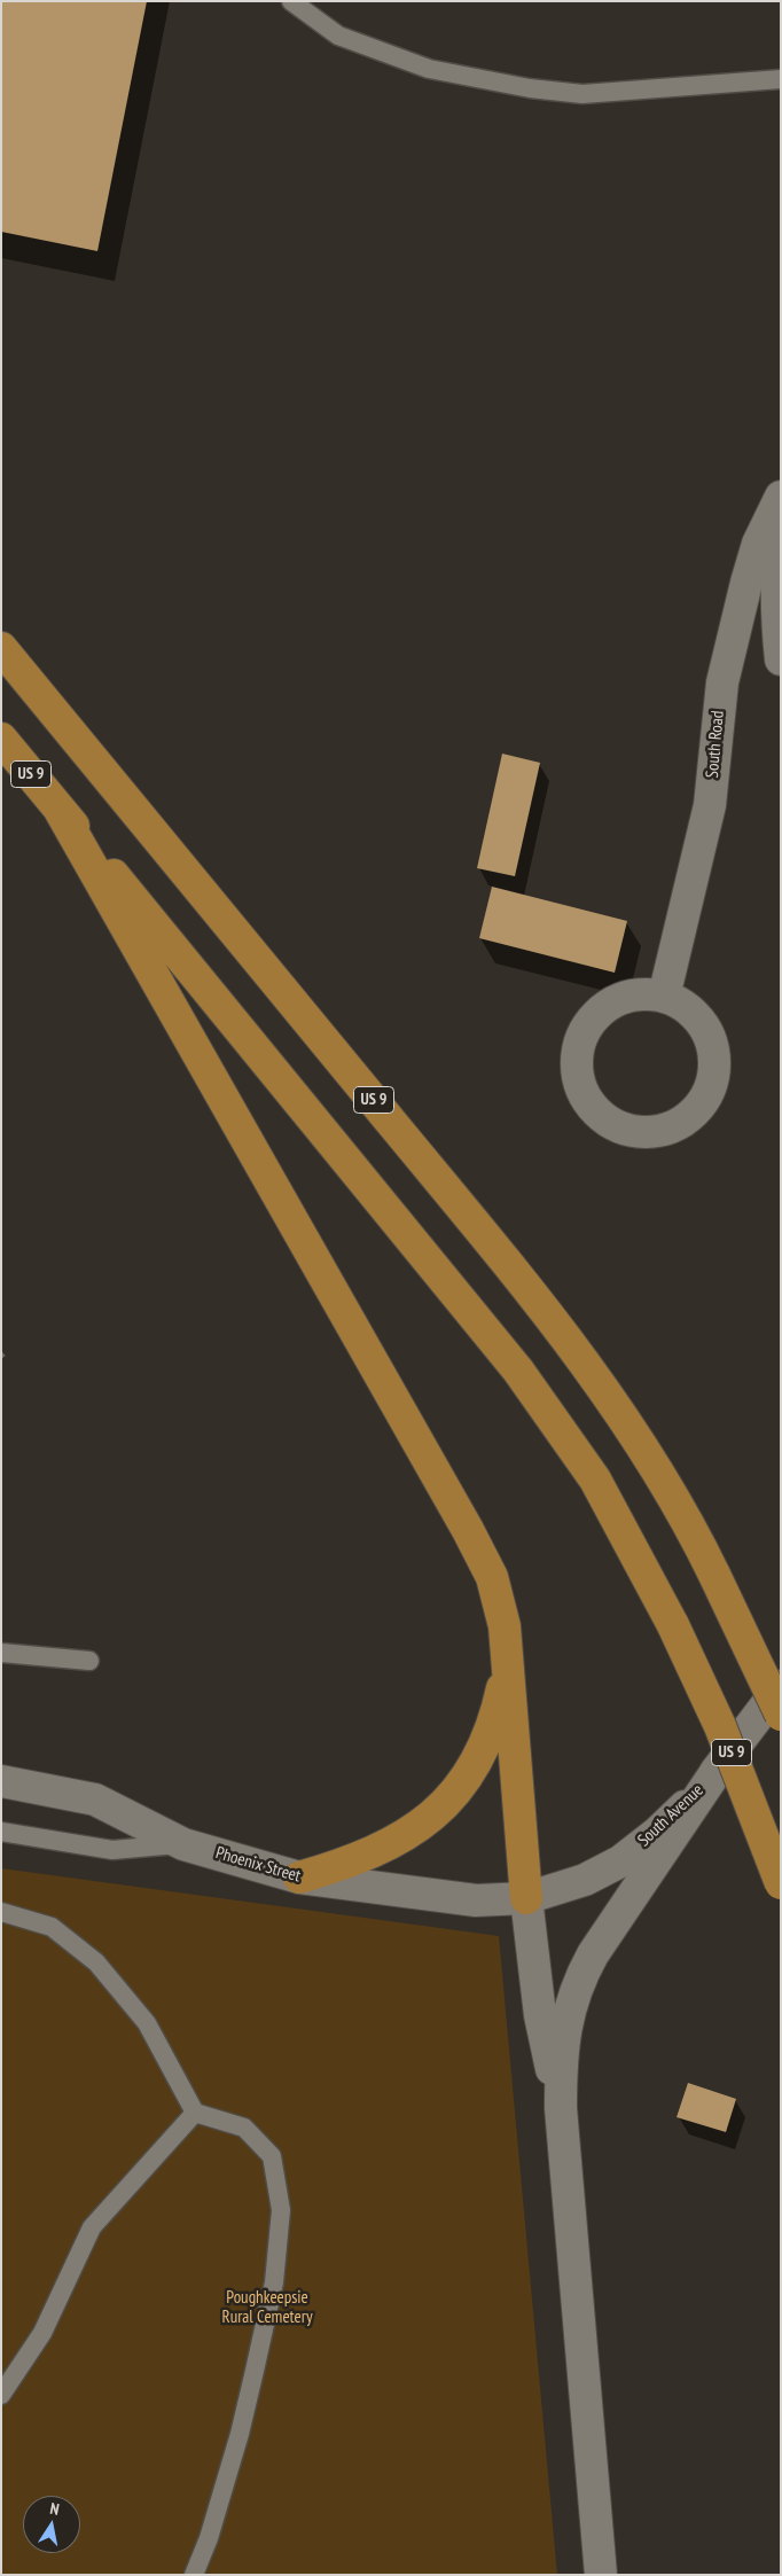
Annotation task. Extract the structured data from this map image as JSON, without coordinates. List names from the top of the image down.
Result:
{
  "streets": {
    "highway": ["US 9"],
    "street": ["South Road", "South Avenue", "Phoenix Street"]
  },
  "crossings": [
    ["South Avenue", "Phoenix Street"]
  ],
  "parks": ["Poughkeepsie Rural Cemetery"],
  "north": "top"
}
